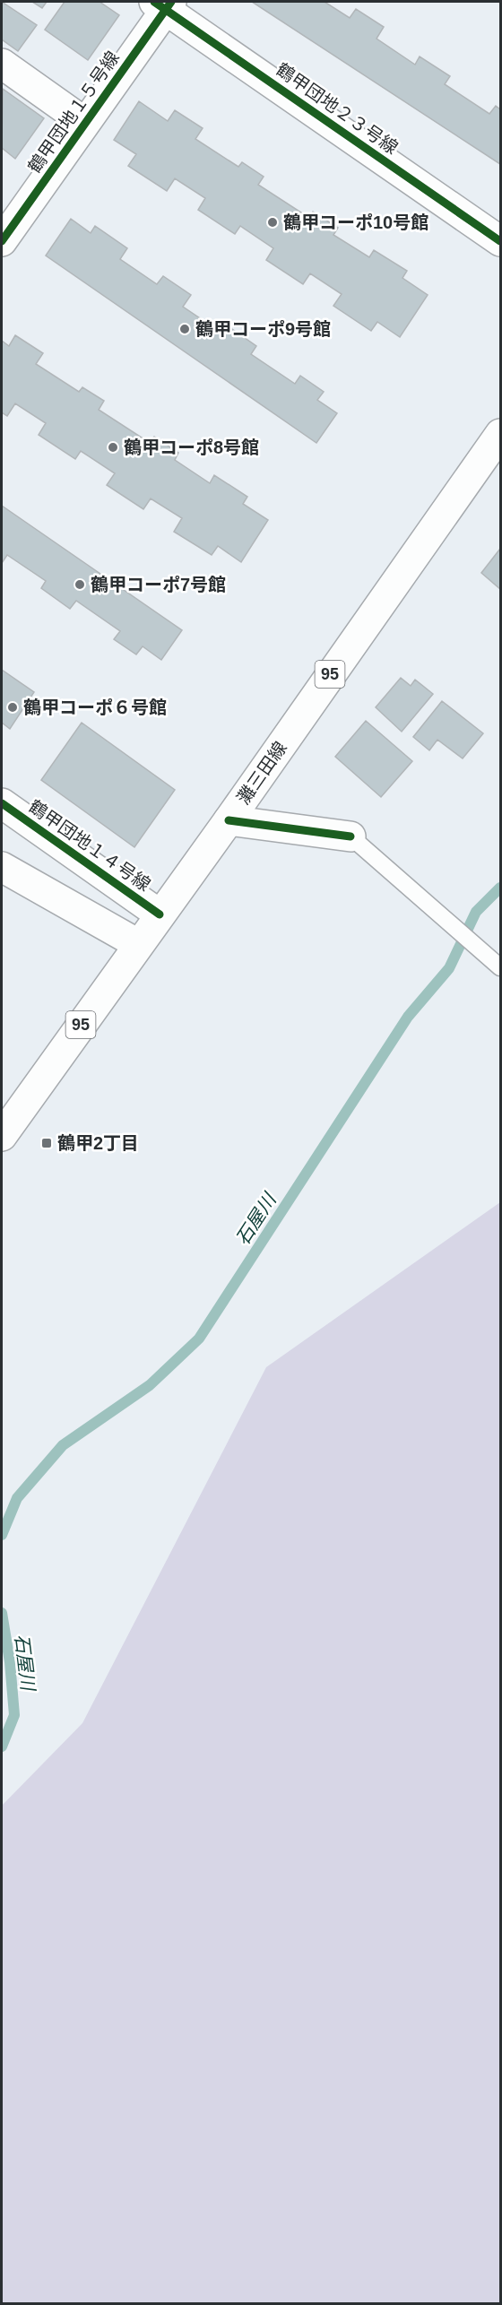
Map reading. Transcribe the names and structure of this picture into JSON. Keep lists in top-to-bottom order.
{
  "streets": {
    "street": [
      "鶴甲団地２３号線",
      "鶴甲団地１５号線",
      "95",
      "灘三田線",
      "鶴甲団地１４号線"
    ]
  },
  "crossings": [
    ["鶴甲団地２３号線", "鶴甲団地１５号線"],
    ["灘三田線", "鶴甲団地１４号線"]
  ],
  "water": ["石屋川"],
  "places": {
    "other": [
      "鶴甲コーポ10号館",
      "鶴甲コーポ9号館",
      "鶴甲コーポ8号館",
      "鶴甲コーポ7号館",
      "鶴甲コーポ６号館"
    ],
    "transit": ["鶴甲2丁目"]
  }
}
